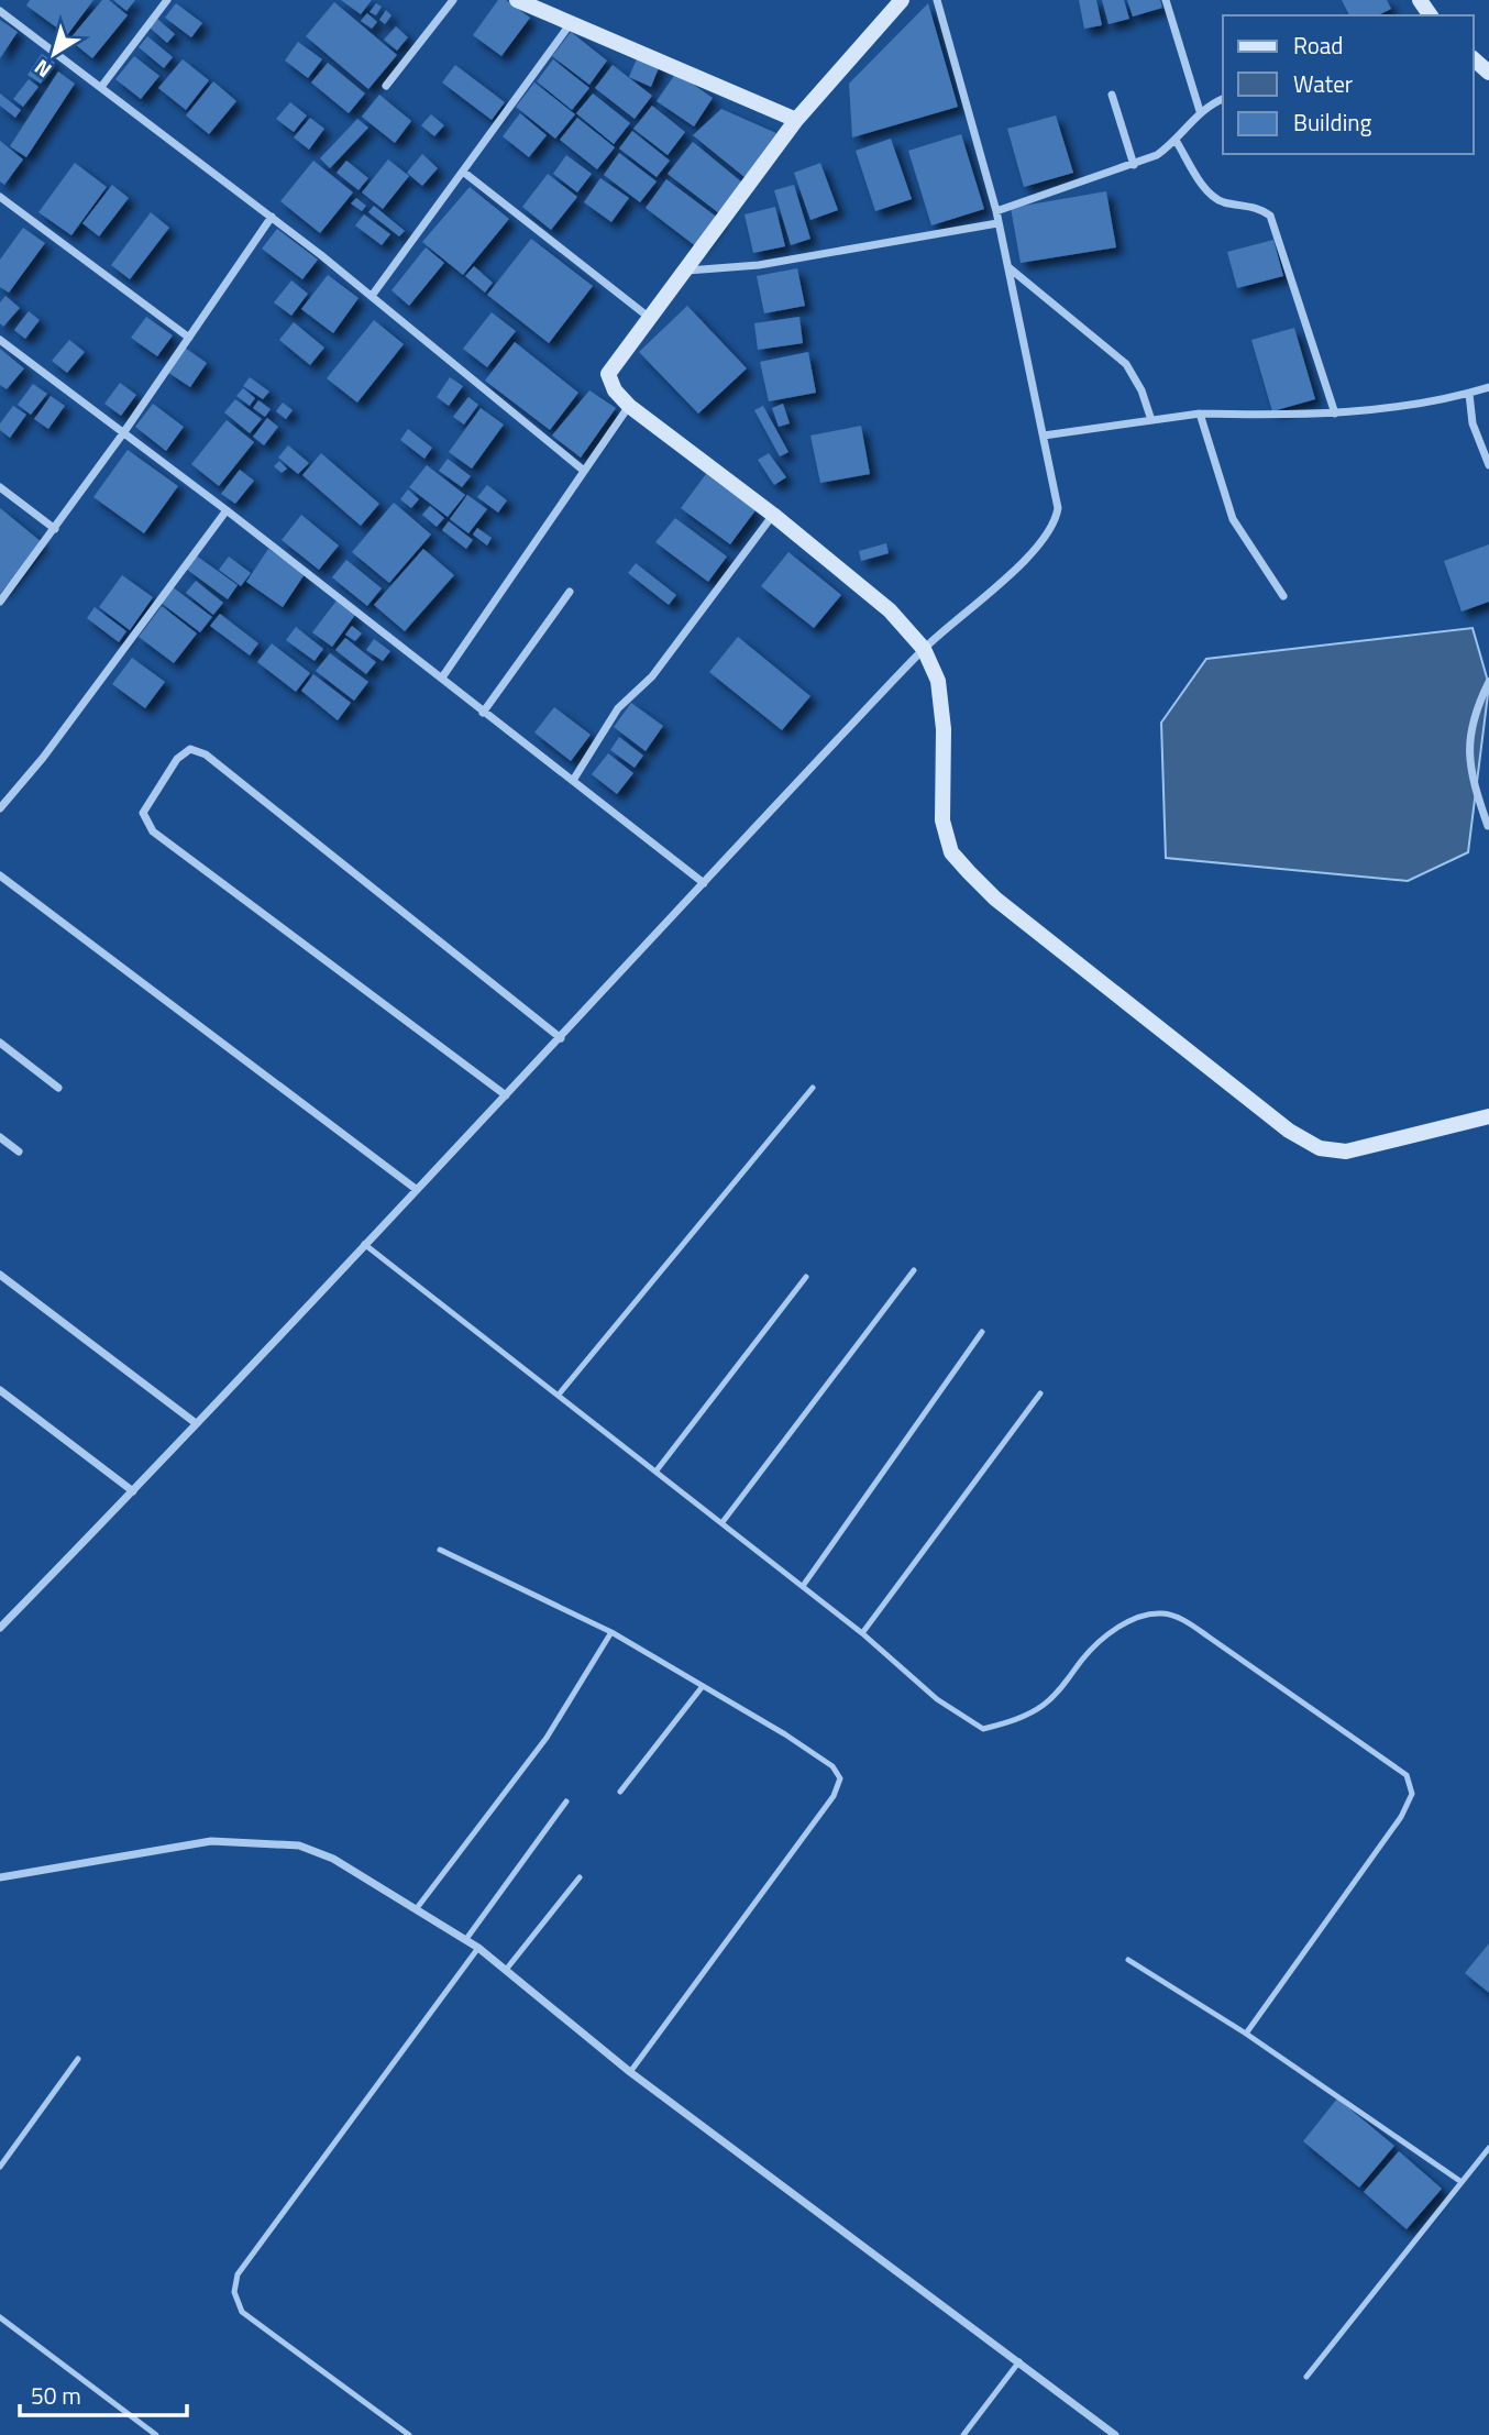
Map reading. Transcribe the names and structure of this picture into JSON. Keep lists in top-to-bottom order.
{
  "legend": ["Road", "Water", "Building"],
  "scale_bar": "50 m",
  "north": "bottom left"
}
